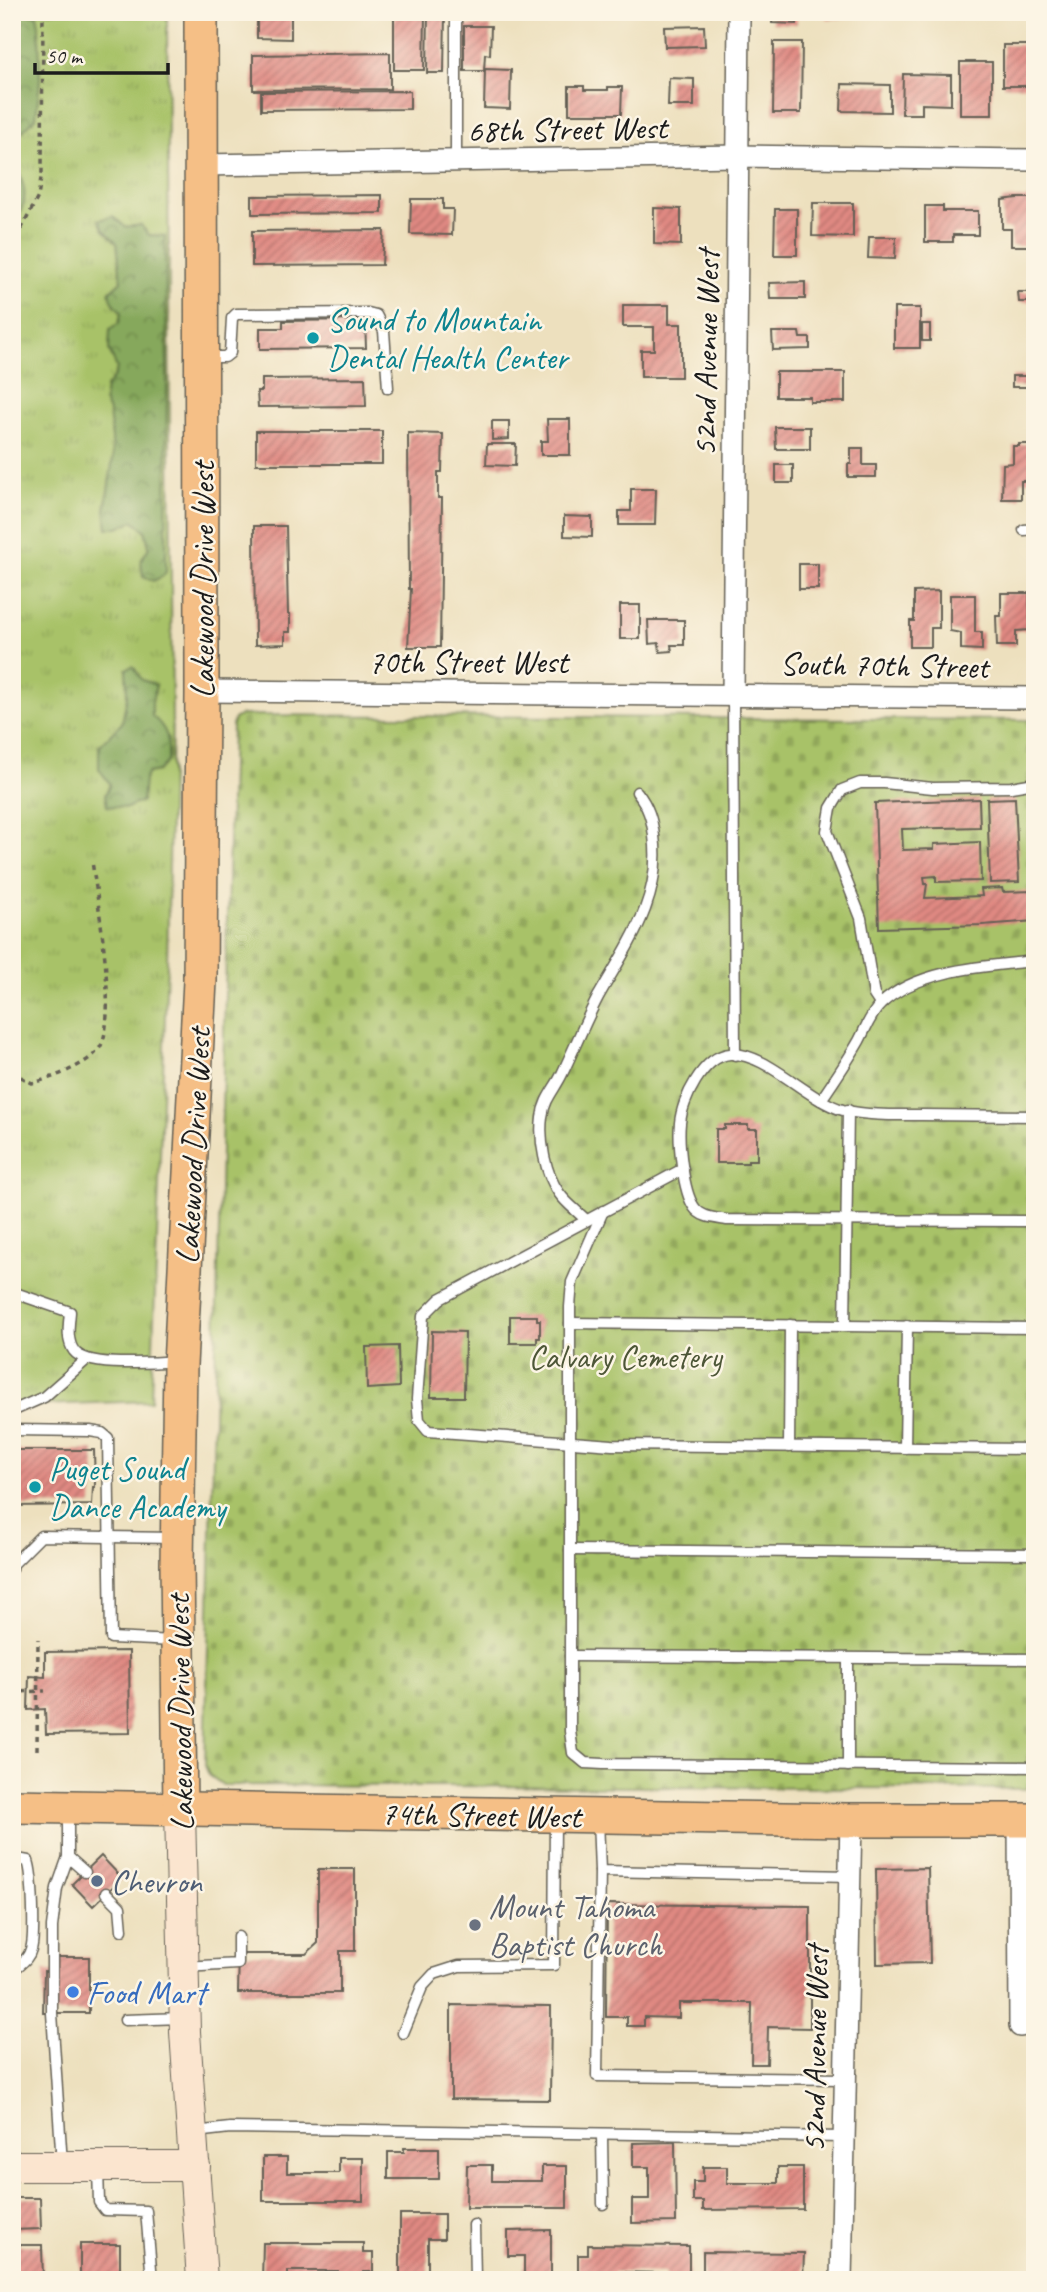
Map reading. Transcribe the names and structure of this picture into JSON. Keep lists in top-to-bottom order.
{
  "streets": {
    "main road": ["Lakewood Drive West", "74th Street West"],
    "street": [
      "68th Street West",
      "52nd Avenue West",
      "70th Street West",
      "South 70th Street"
    ]
  },
  "crossings": [
    ["68th Street West", "52nd Avenue West"],
    ["68th Street West", "Lakewood Drive West"],
    ["52nd Avenue West", "70th Street West"],
    ["52nd Avenue West", "South 70th Street"],
    ["52nd Avenue West", "74th Street West"],
    ["Lakewood Drive West", "70th Street West"],
    ["Lakewood Drive West", "74th Street West"],
    ["70th Street West", "South 70th Street"]
  ],
  "parks": ["Calvary Cemetery"],
  "places": [
    "Sound to Mountain Dental Health Center",
    "Puget Sound Dance Academy",
    "Chevron",
    "Mount Tahoma Baptist Church",
    "Food Mart"
  ],
  "scale_bar": "50 m"
}
